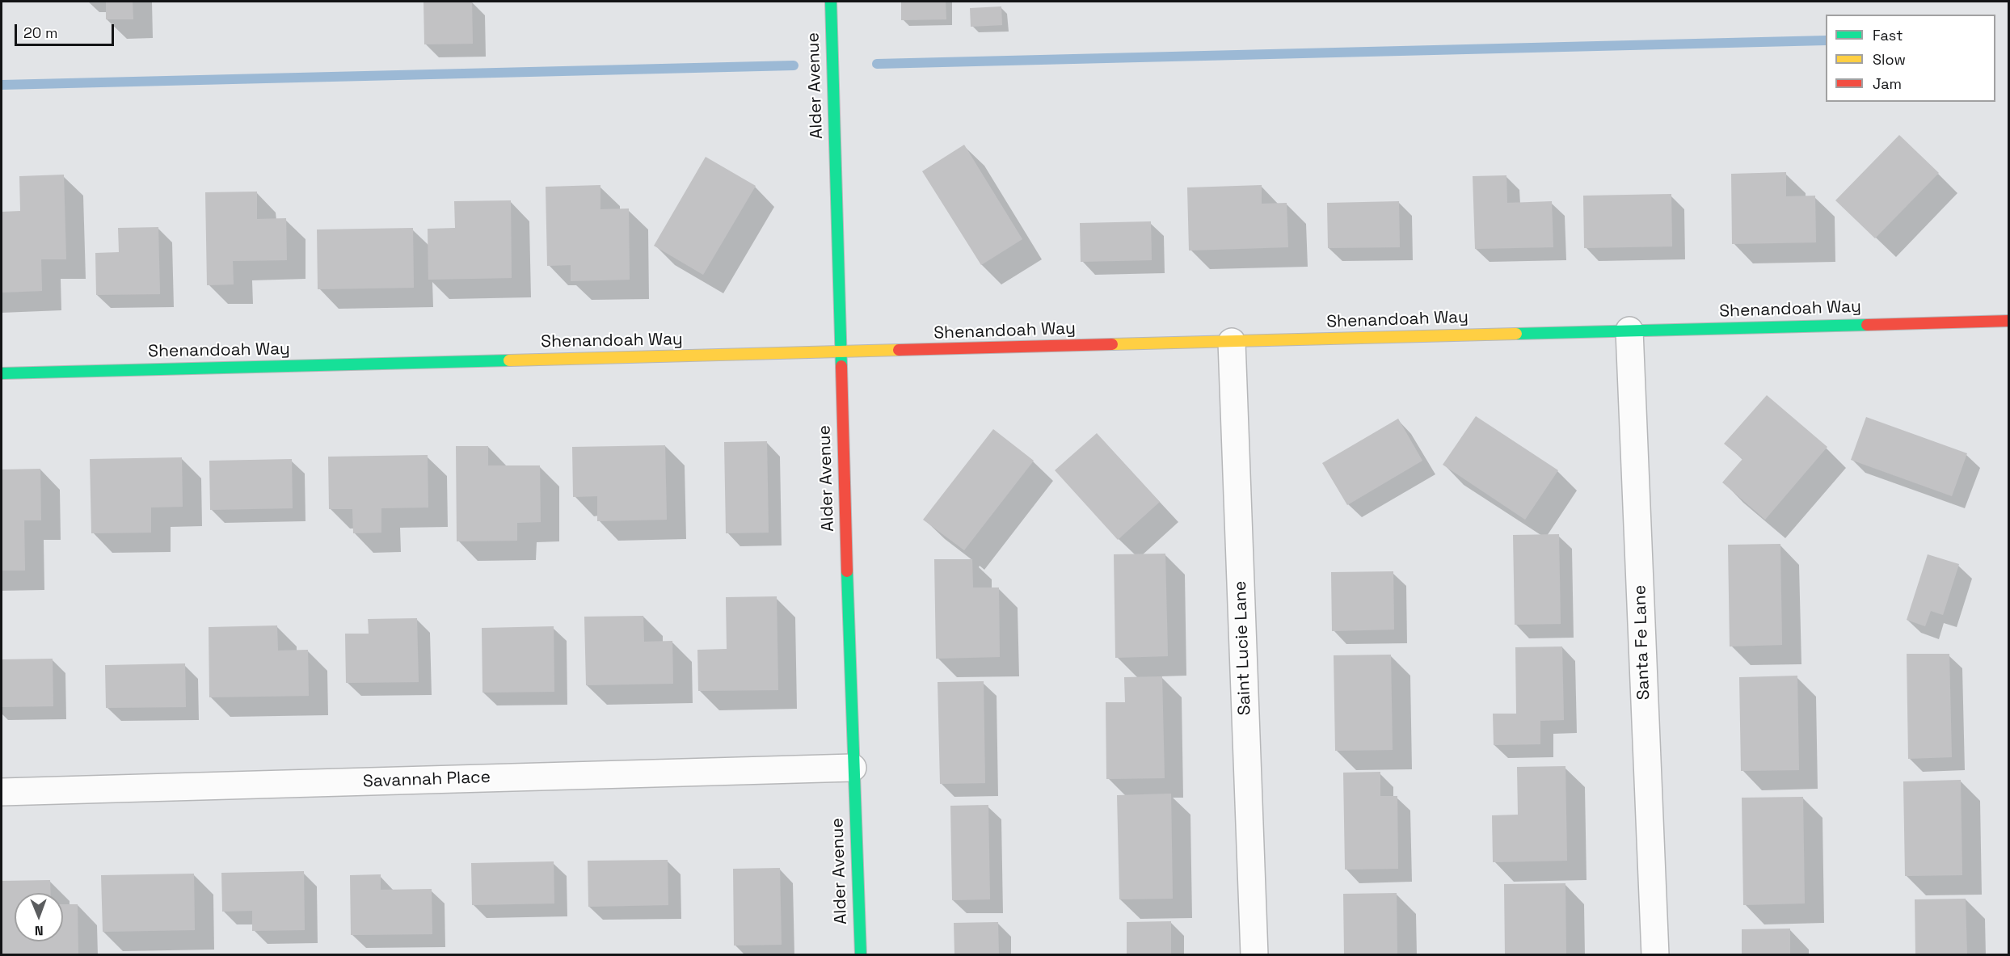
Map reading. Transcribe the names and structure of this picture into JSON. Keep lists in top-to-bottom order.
{
  "streets": {
    "street": [
      "Alder Avenue",
      "Shenandoah Way",
      "Santa Fe Lane",
      "Saint Lucie Lane",
      "Savannah Place"
    ]
  },
  "crossings": [
    ["Alder Avenue", "Shenandoah Way"],
    ["Alder Avenue", "Savannah Place"],
    ["Shenandoah Way", "Santa Fe Lane"],
    ["Shenandoah Way", "Saint Lucie Lane"]
  ],
  "legend": ["Fast", "Slow", "Jam"],
  "scale_bar": "20 m",
  "north": "bottom"
}
